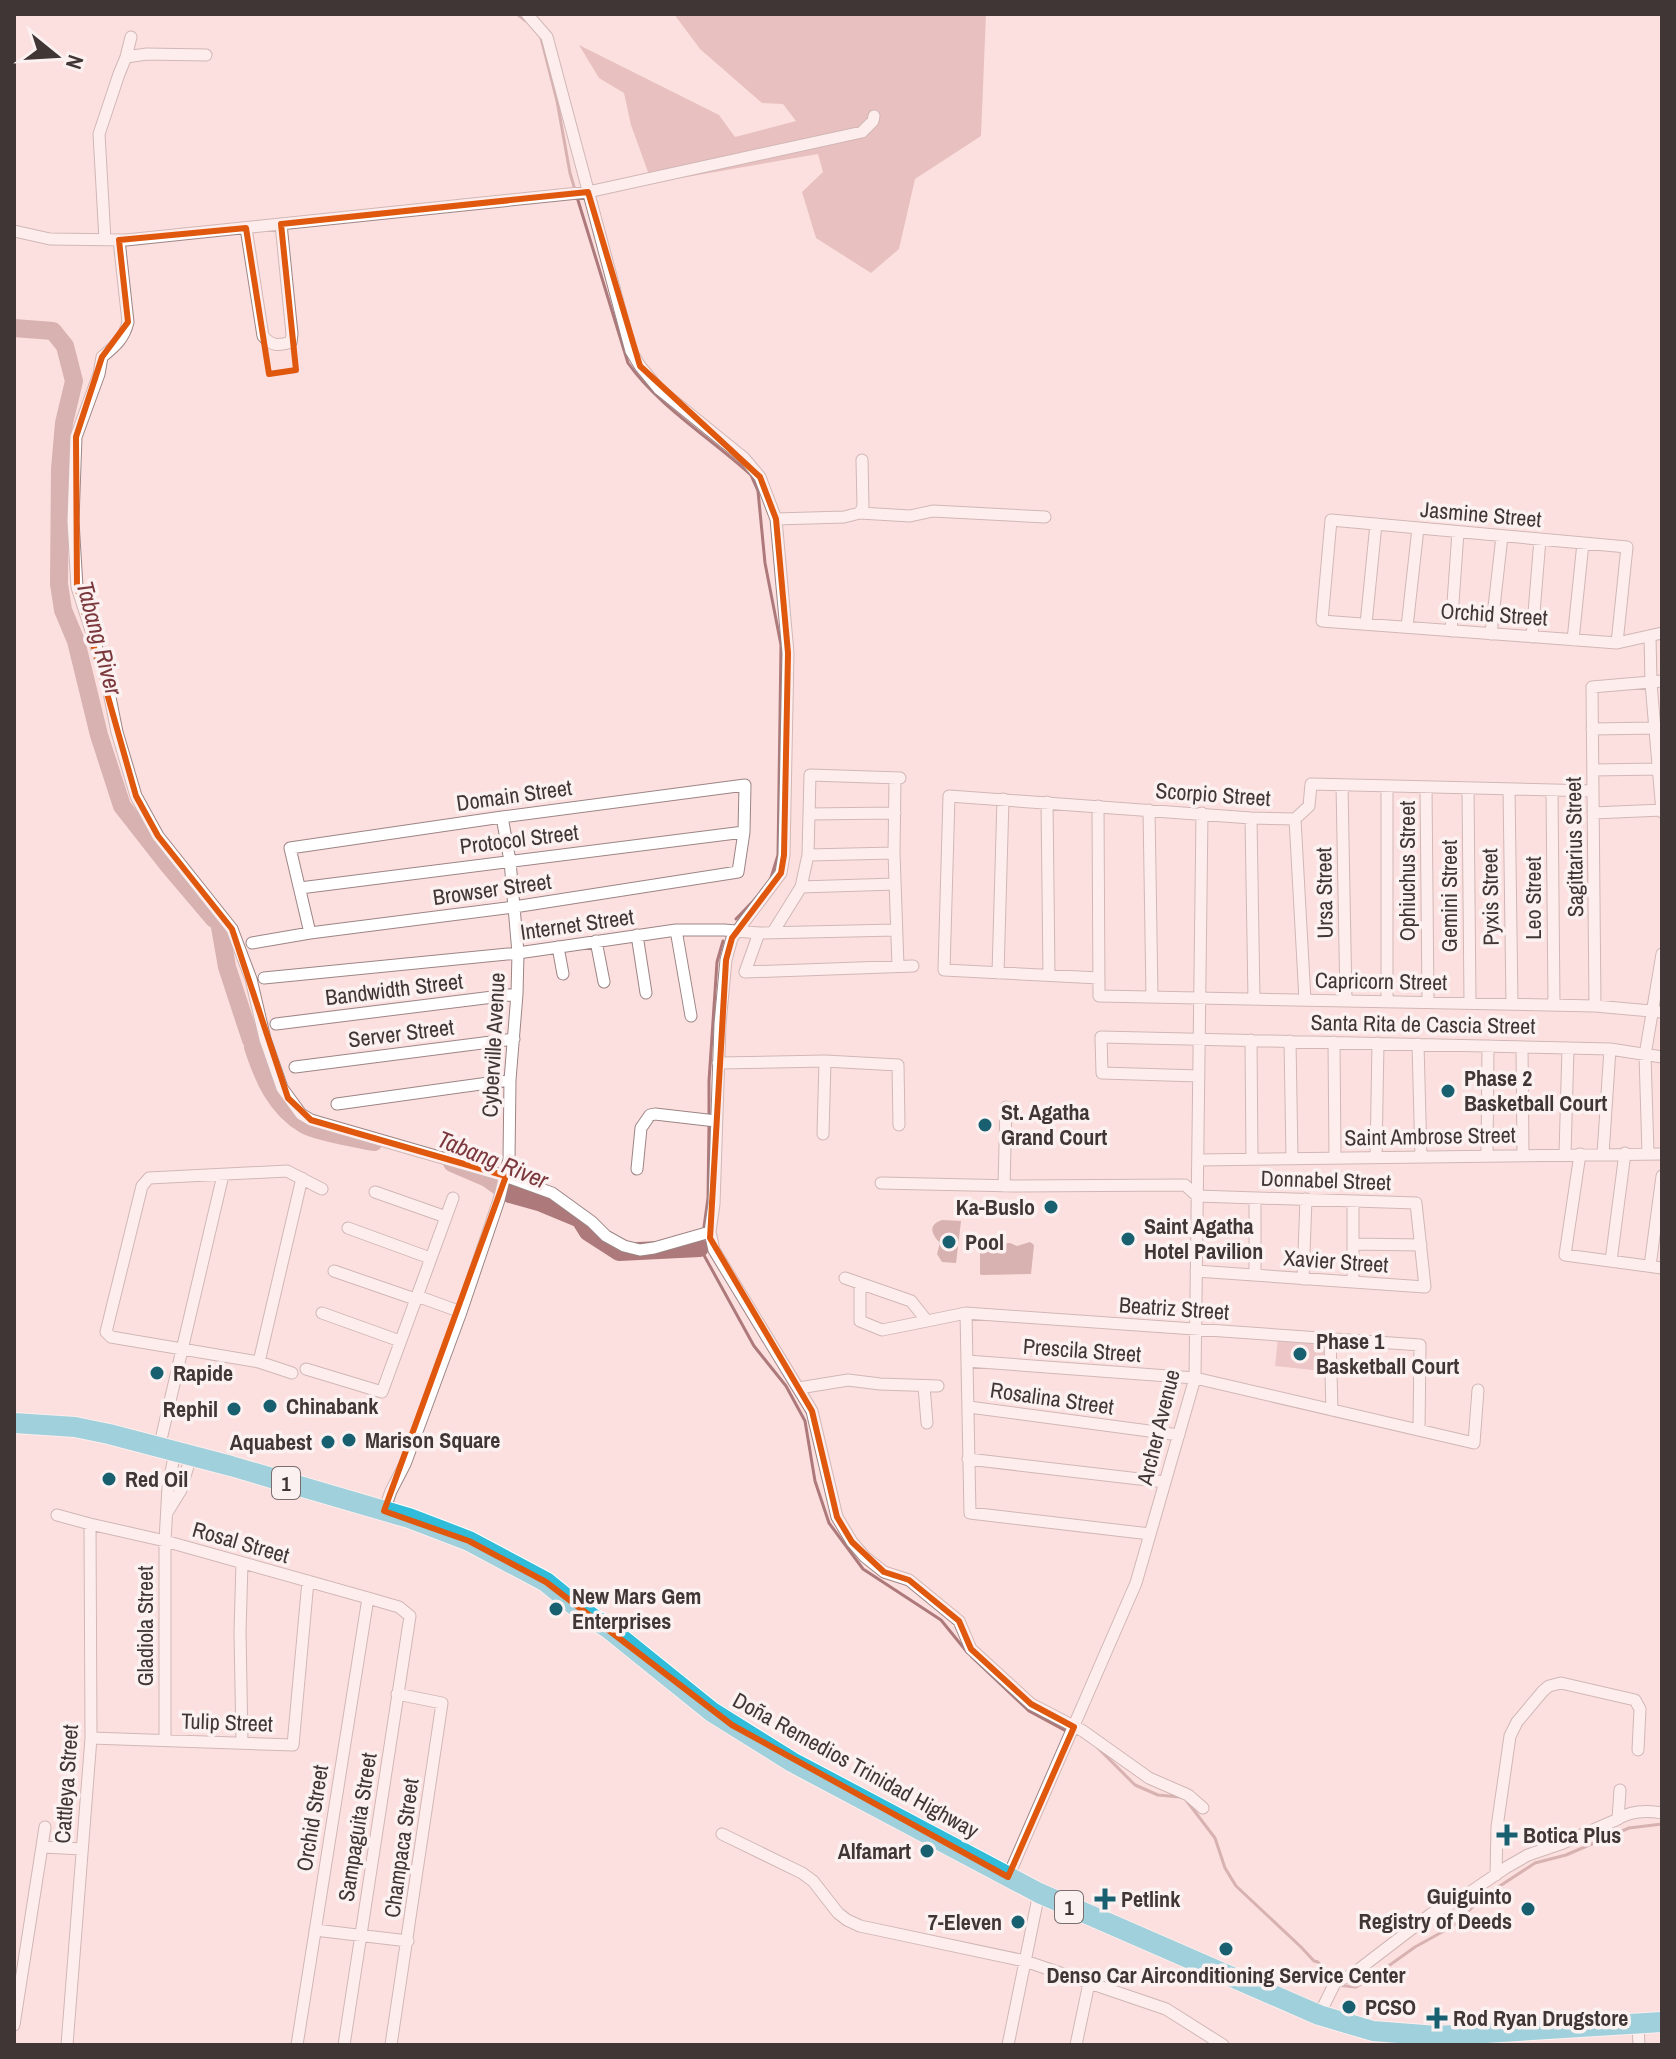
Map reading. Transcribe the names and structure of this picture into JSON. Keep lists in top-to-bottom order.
{
  "streets": {
    "highway": ["1", "Doña Remedios Trinidad Highway"],
    "street": [
      "Jasmine Street",
      "Orchid Street",
      "Scorpio Street",
      "Domain Street",
      "Protocol Street",
      "Sagittarius Street",
      "Ophiuchus Street",
      "Browser Street",
      "Ursa Street",
      "Gemini Street",
      "Pyxis Street",
      "Leo Street",
      "Internet Street",
      "Capricorn Street",
      "Bandwidth Street",
      "Santa Rita de Cascia Street",
      "Server Street",
      "Cyberville Avenue",
      "Saint Ambrose Street",
      "Donnabel Street",
      "Xavier Street",
      "Beatriz Street",
      "Prescila Street",
      "Rosalina Street",
      "Archer Avenue",
      "Rosal Street",
      "Gladiola Street",
      "Tulip Street",
      "Cattleya Street",
      "Sampaguita Street",
      "Champaca Street"
    ]
  },
  "crossings": [
    ["Jasmine Street", "Orchid Street"],
    ["Orchid Street", "Rosal Street"],
    ["Scorpio Street", "Sagittarius Street"],
    ["Scorpio Street", "Ophiuchus Street"],
    ["Scorpio Street", "Ursa Street"],
    ["Scorpio Street", "Gemini Street"],
    ["Scorpio Street", "Pyxis Street"],
    ["Scorpio Street", "Leo Street"],
    ["Scorpio Street", "Archer Avenue"],
    ["Domain Street", "Protocol Street"],
    ["Domain Street", "Browser Street"],
    ["Domain Street", "Cyberville Avenue"],
    ["Protocol Street", "Browser Street"],
    ["Protocol Street", "Cyberville Avenue"],
    ["Sagittarius Street", "Capricorn Street"],
    ["Ophiuchus Street", "Capricorn Street"],
    ["Browser Street", "Cyberville Avenue"],
    ["Ursa Street", "Capricorn Street"],
    ["Gemini Street", "Capricorn Street"],
    ["Pyxis Street", "Capricorn Street"],
    ["Leo Street", "Capricorn Street"],
    ["Internet Street", "Cyberville Avenue"],
    ["Capricorn Street", "Archer Avenue"],
    ["Bandwidth Street", "Cyberville Avenue"],
    ["Santa Rita de Cascia Street", "Archer Avenue"],
    ["Server Street", "Cyberville Avenue"],
    ["Cyberville Avenue", "Doña Remedios Trinidad Highway"],
    ["Saint Ambrose Street", "Archer Avenue"],
    ["Donnabel Street", "Xavier Street"],
    ["Donnabel Street", "Archer Avenue"],
    ["Xavier Street", "Archer Avenue"],
    ["Beatriz Street", "Prescila Street"],
    ["Beatriz Street", "Archer Avenue"],
    ["Prescila Street", "Archer Avenue"],
    ["Rosalina Street", "Archer Avenue"],
    ["Archer Avenue", "Doña Remedios Trinidad Highway"],
    ["Rosal Street", "Gladiola Street"],
    ["Rosal Street", "Tulip Street"],
    ["Rosal Street", "Cattleya Street"],
    ["Rosal Street", "Sampaguita Street"],
    ["Gladiola Street", "Tulip Street"],
    ["Gladiola Street", "Doña Remedios Trinidad Highway"],
    ["Tulip Street", "Cattleya Street"],
    ["Sampaguita Street", "Champaca Street"]
  ],
  "water": ["Tabang River"],
  "places": {
    "other": [
      "Phase 2 Basketball Court",
      "St. Agatha Grand Court",
      "Ka-Buslo",
      "Saint Agatha Hotel Pavilion",
      "Pool",
      "Phase 1 Basketball Court",
      "Rapide",
      "Chinabank",
      "Rephil",
      "Marison Square",
      "Aquabest",
      "Red Oil",
      "New Mars Gem Enterprises",
      "Alfamart",
      "Guiguinto Registry of Deeds",
      "7-Eleven",
      "Denso Car Airconditioning Service Center",
      "PCSO"
    ],
    "health": ["Botica Plus", "Petlink", "Rod Ryan Drugstore"]
  },
  "north": "right"
}
